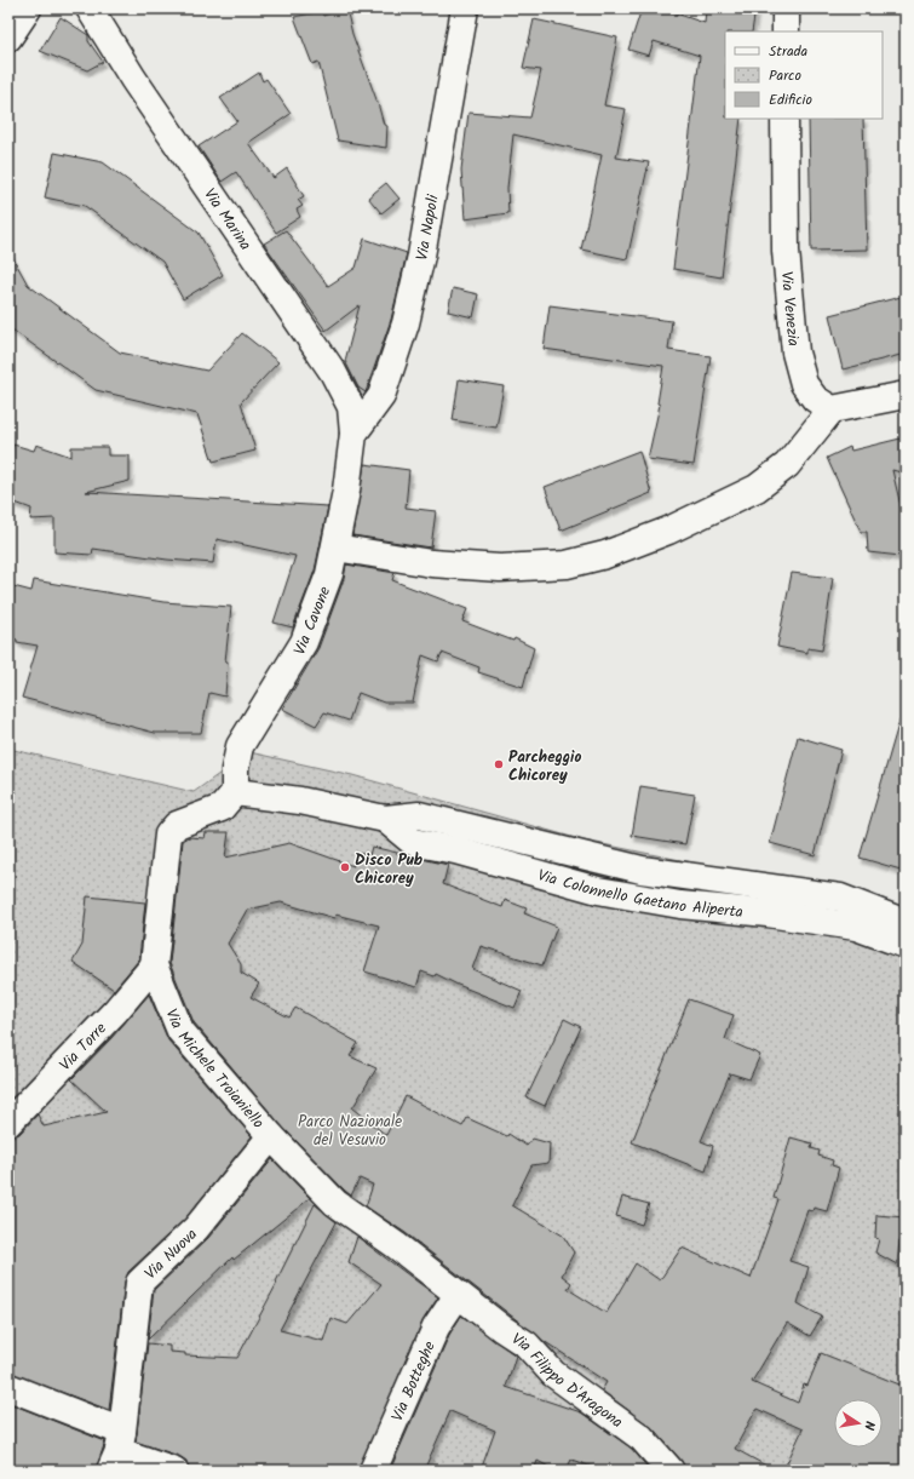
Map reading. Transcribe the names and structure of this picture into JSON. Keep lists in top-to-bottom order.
{
  "streets": {
    "street": [
      "Via Marina",
      "Via Napoli",
      "Via Venezia",
      "Via Cavone",
      "Via Colonnello Gaetano Aliperta",
      "Via Torre",
      "Via Michele Troianiello",
      "Via Nuova",
      "Via Filippo D'Aragona",
      "Via Botteghe"
    ]
  },
  "crossings": [
    ["Via Marina", "Via Napoli"],
    ["Via Marina", "Via Cavone"],
    ["Via Napoli", "Via Cavone"],
    ["Via Cavone", "Via Colonnello Gaetano Aliperta"],
    ["Via Cavone", "Via Michele Troianiello"],
    ["Via Colonnello Gaetano Aliperta", "Via Michele Troianiello"],
    ["Via Torre", "Via Michele Troianiello"],
    ["Via Michele Troianiello", "Via Nuova"],
    ["Via Michele Troianiello", "Via Filippo D'Aragona"],
    ["Via Michele Troianiello", "Via Botteghe"],
    ["Via Filippo D'Aragona", "Via Botteghe"]
  ],
  "parks": ["Parco Nazionale del Vesuvio"],
  "places": ["Parcheggio Chicorey", "Disco Pub Chicorey"],
  "legend": ["Strada", "Parco", "Edificio"],
  "north": "right"
}
